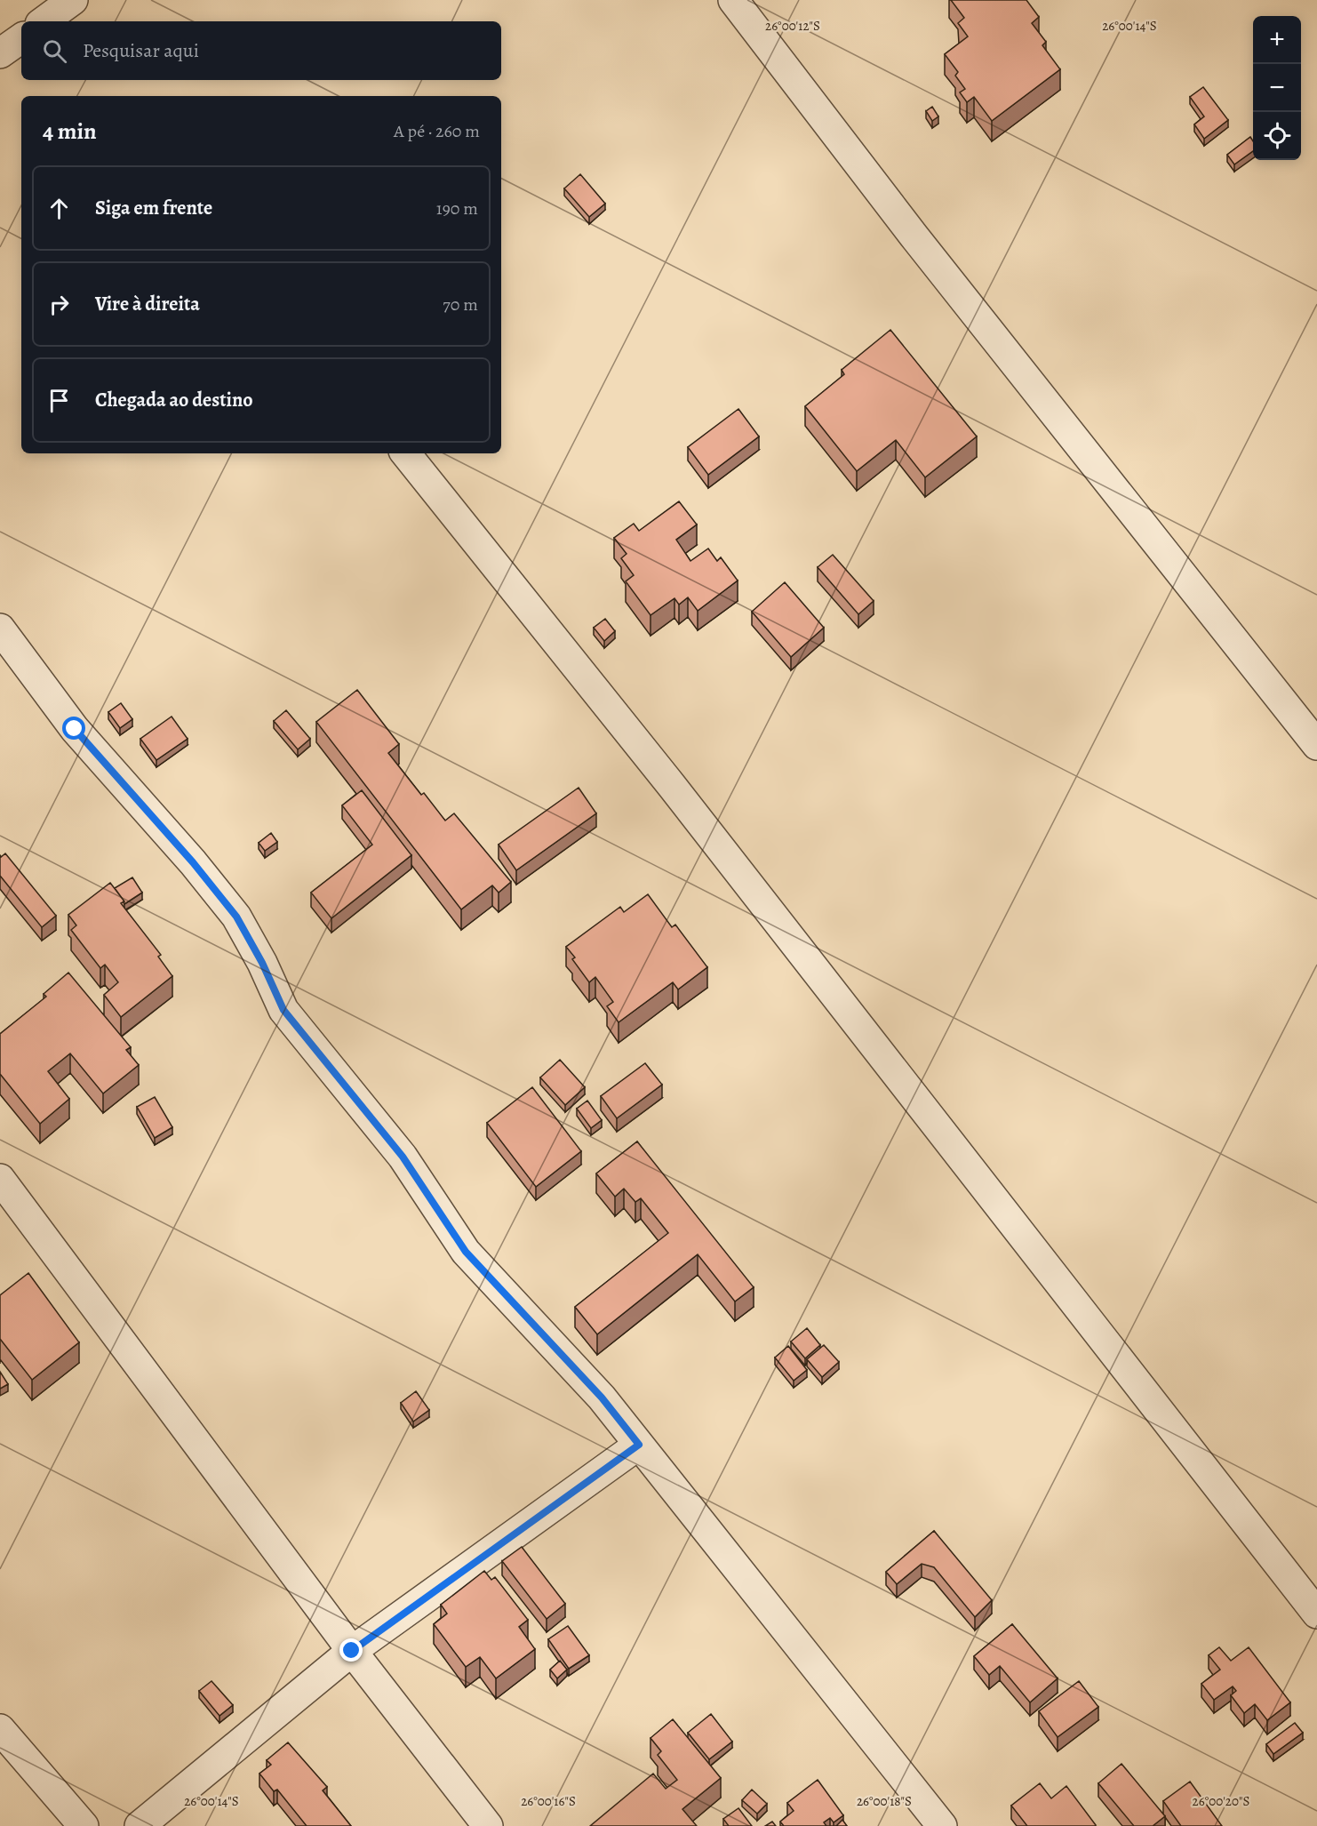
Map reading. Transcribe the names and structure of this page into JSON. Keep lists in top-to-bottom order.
{
  "page": {
    "map_buttons": ["+", "−"],
    "search": "Pesquisar aqui",
    "heading": ["4 min", "A pé · 260 m"],
    "list": [
      ["Siga em frente", "190 m"],
      ["Vire à direita", "70 m"],
      "Chegada ao destino"
    ]
  },
  "coordinates": [
    "26°00'12\"S",
    "26°00'14\"S",
    "26°00'16\"S",
    "26°00'18\"S",
    "26°00'20\"S"
  ]
}
